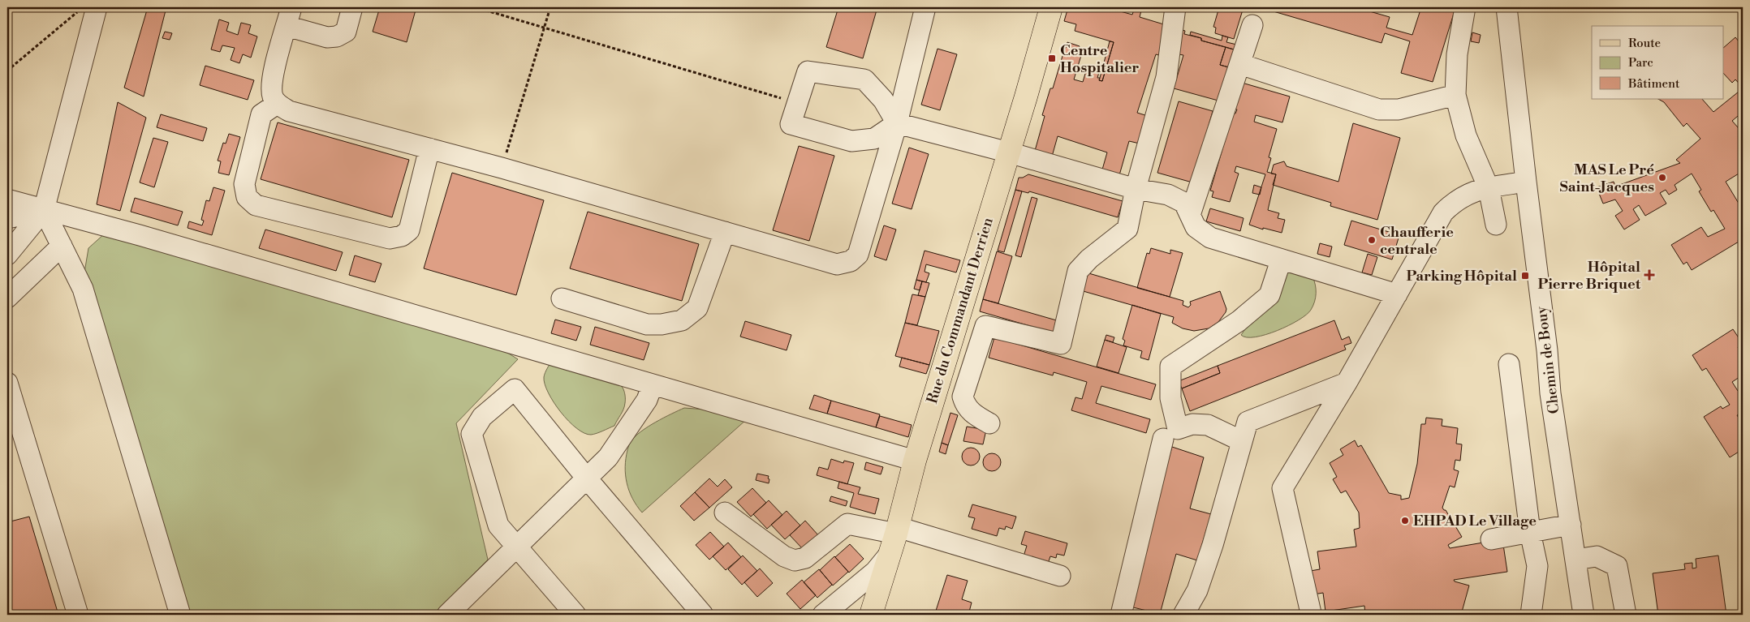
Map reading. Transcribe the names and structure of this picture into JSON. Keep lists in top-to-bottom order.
{
  "streets": {
    "main road": ["Rue du Commandant Derrien"],
    "street": ["Chemin de Bouy"]
  },
  "places": {
    "transit": ["Centre Hospitalier", "Parking Hôpital"],
    "other": ["MAS Le Pré Saint-Jacques", "Chaufferie centrale", "EHPAD Le Village"],
    "health": ["Hôpital Pierre Briquet"]
  },
  "legend": ["Route", "Parc", "Bâtiment"]
}
